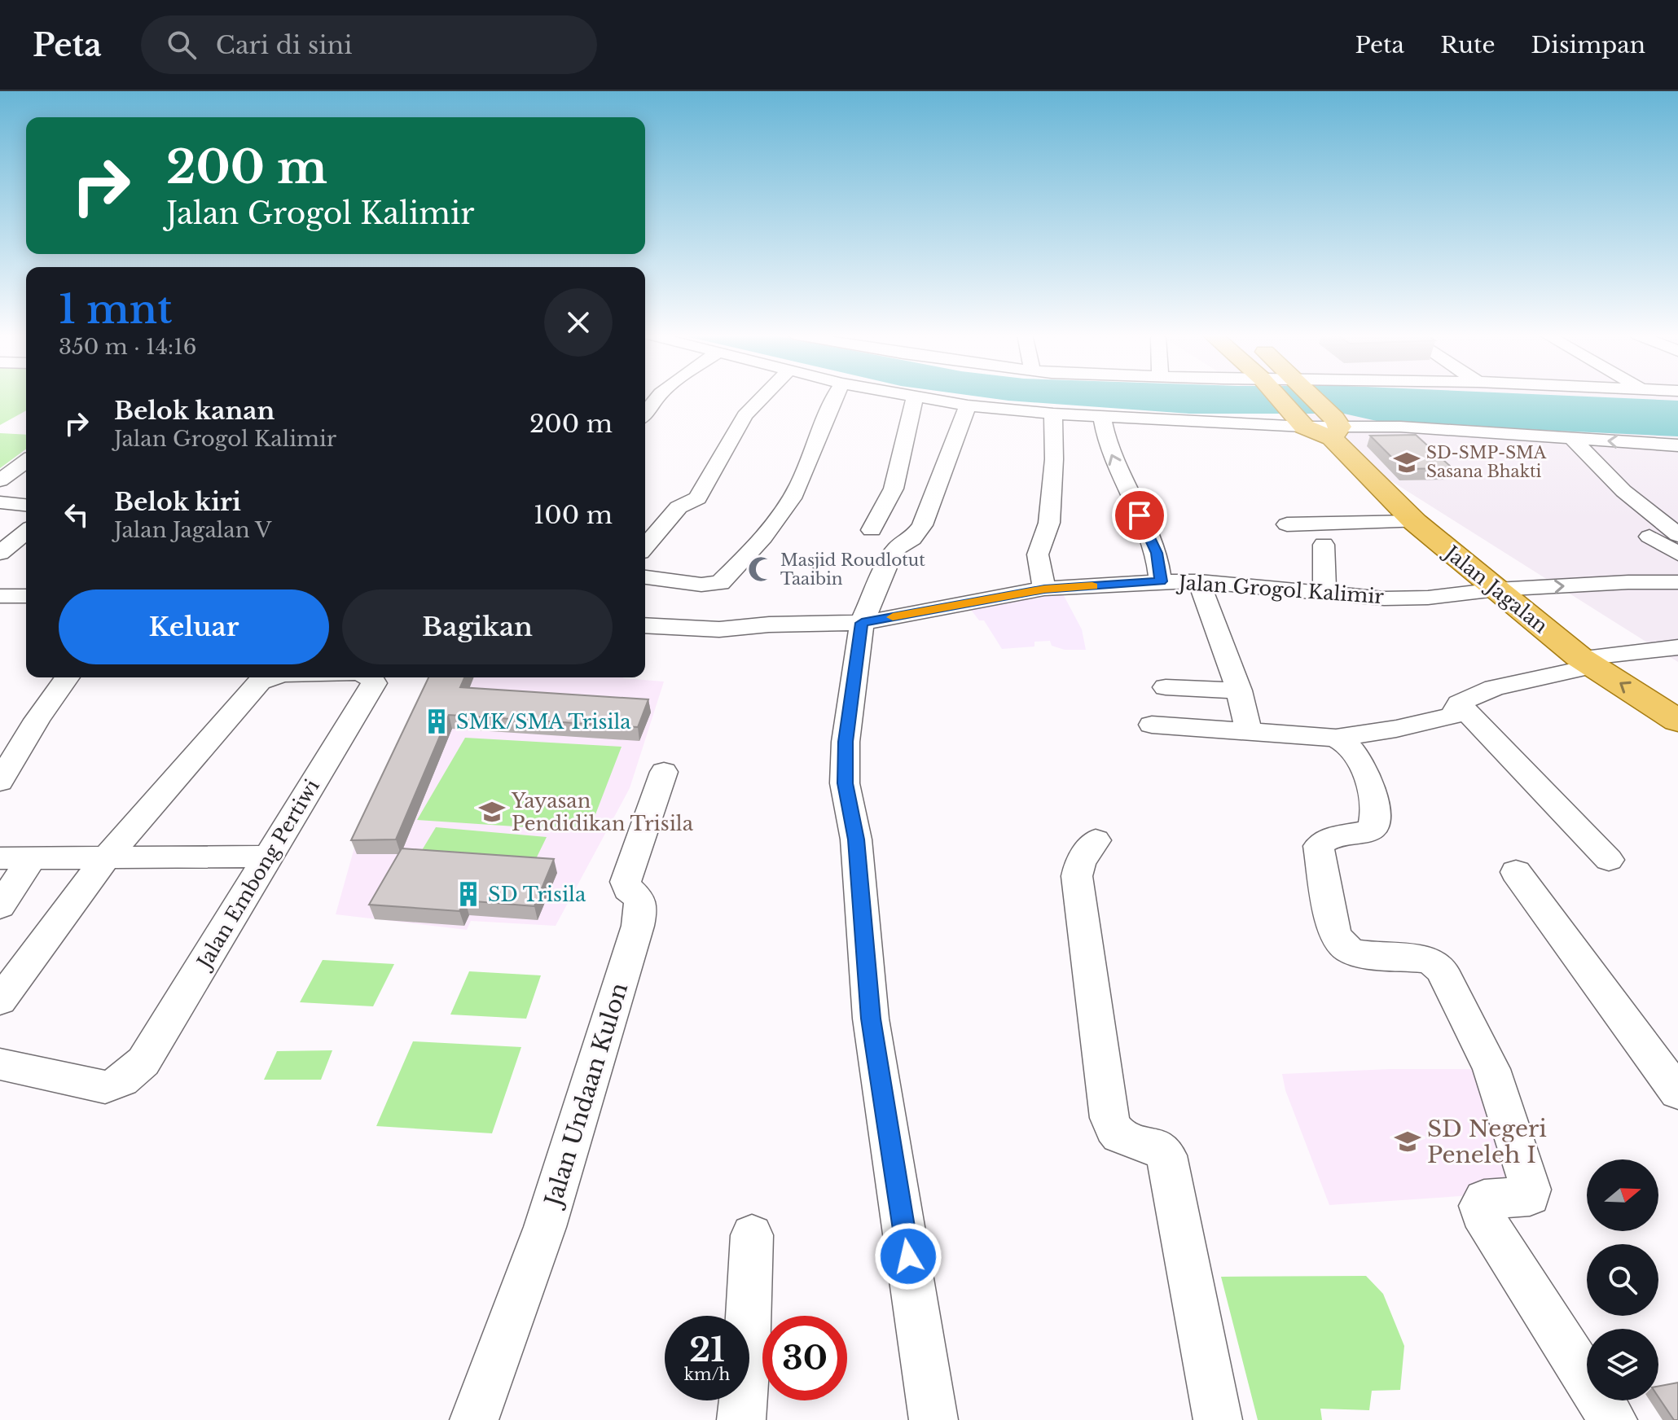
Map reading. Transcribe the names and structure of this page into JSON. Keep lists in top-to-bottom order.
{
  "streets": {
    "main road": ["Jalan Jagalan"],
    "street": ["Jalan Grogol Kalimir", "Jalan Embong Pertiwi", "Jalan Undaan Kulon"]
  },
  "crossings": [
    ["Jalan Grogol Kalimir", "Jalan Jagalan"]
  ],
  "places": {
    "school or university": ["SD-SMP-SMA Sasana Bhakti", "Yayasan Pendidikan Trisila", "SD Negeri Peneleh I"],
    "mosque": ["Masjid Roudlotut Taaibin"],
    "building": ["SMK/SMA Trisila", "SD Trisila"]
  },
  "north": "right",
  "page": {
    "header": "Peta",
    "search": "Cari di sini",
    "nav": ["Peta", "Rute", "Disimpan"],
    "turn": ["200 m", "Jalan Grogol Kalimir"],
    "heading": ["1 mnt", "350 m · 14:16"],
    "list": [
      {
        "name": "Belok kanan",
        "note": "Jalan Grogol Kalimir",
        "value": "200 m"
      },
      {
        "name": "Belok kiri",
        "note": "Jalan Jagalan V",
        "value": "100 m"
      }
    ],
    "buttons": ["Keluar", "Bagikan"],
    "speed": "21 km/h",
    "limit": "30"
  }
}
